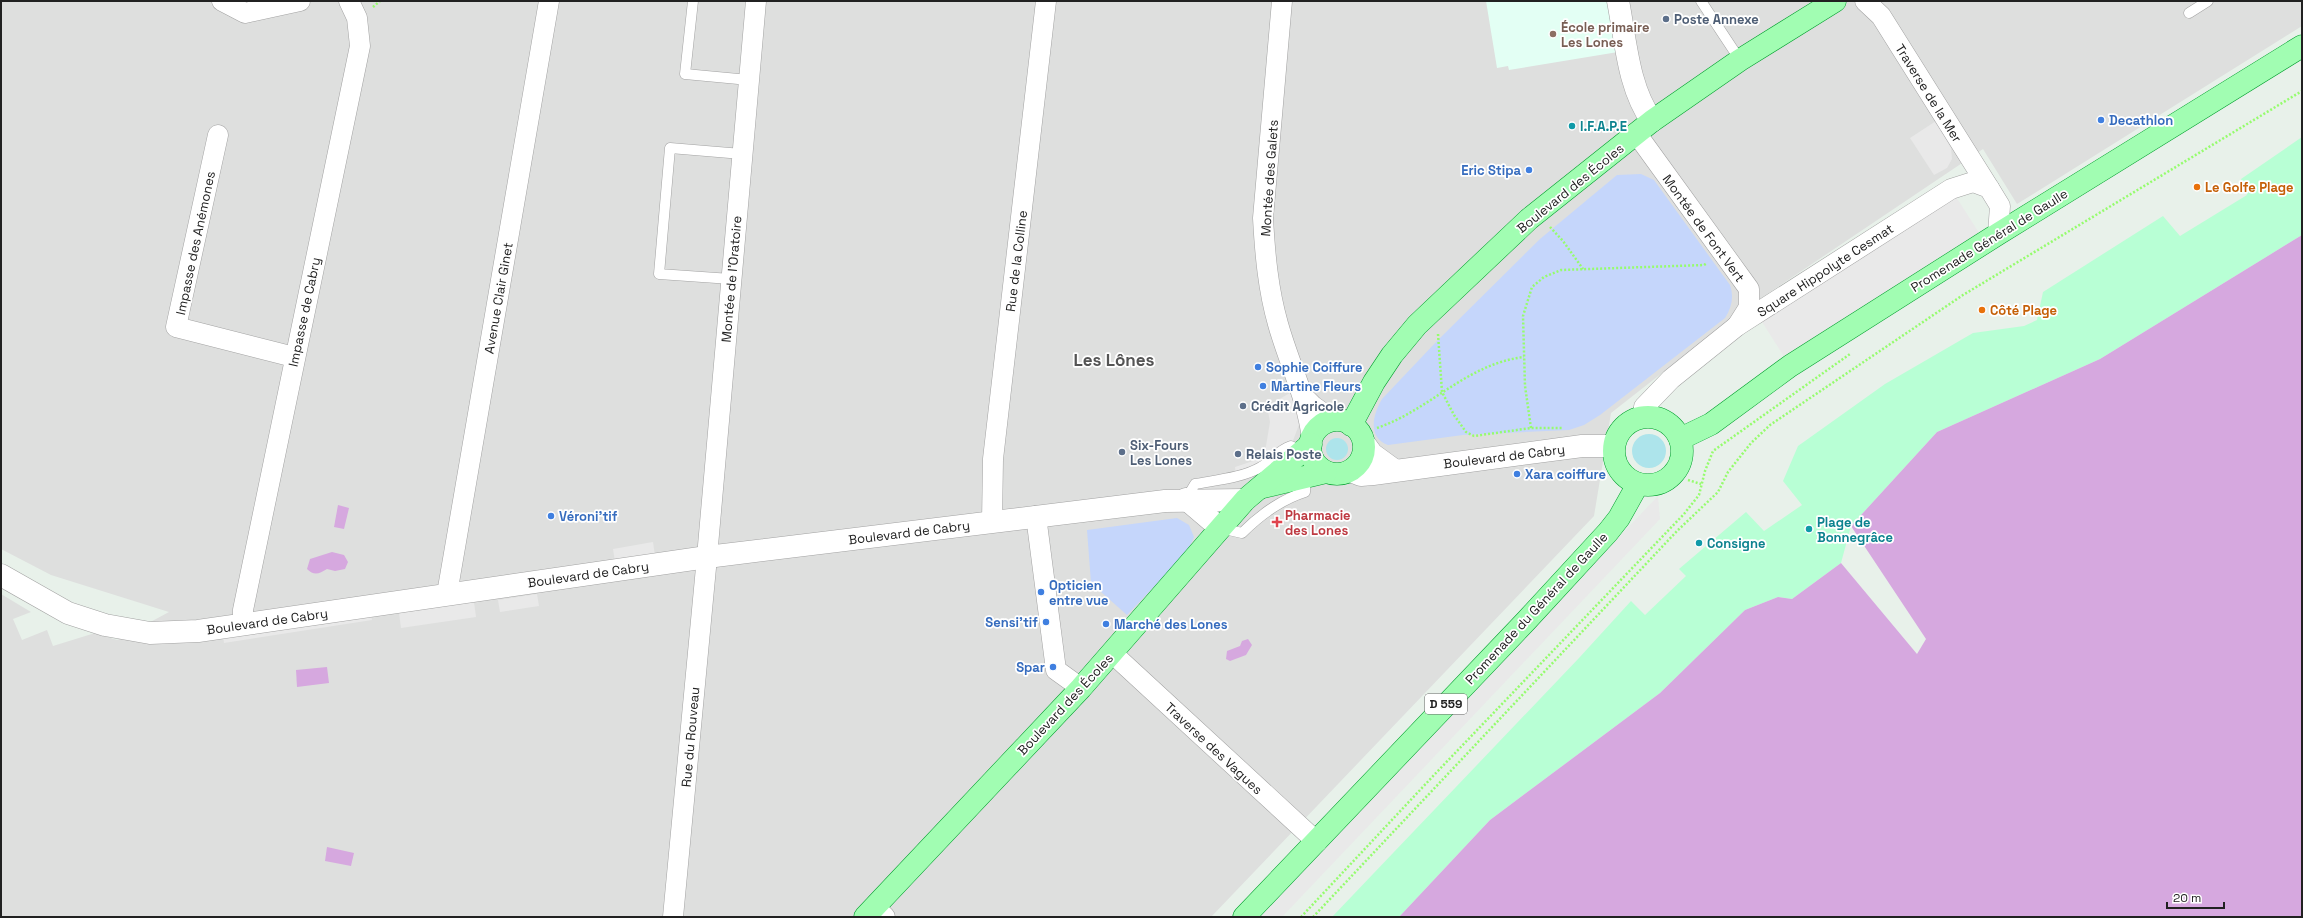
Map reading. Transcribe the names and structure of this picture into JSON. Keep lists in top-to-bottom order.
{
  "streets": {
    "main road": [
      "Boulevard des Écoles",
      "Promenade Général de Gaulle",
      "Promenade du Général de Gaulle",
      "D 559"
    ],
    "street": [
      "Traverse de la Mer",
      "Montée des Galets",
      "Montée de Font Vert",
      "Impasse des Anémones",
      "Rue de la Colline",
      "Square Hippolyte Cesmat",
      "Montée de l'Oratoire",
      "Avenue Clair Ginet",
      "Impasse de Cabry",
      "Boulevard de Cabry",
      "Rue du Rouveau",
      "Traverse des Vagues"
    ]
  },
  "crossings": [
    ["Traverse de la Mer", "Square Hippolyte Cesmat"],
    ["Montée des Galets", "Boulevard des Écoles"],
    ["Montée des Galets", "Boulevard de Cabry"],
    ["Boulevard des Écoles", "Montée de Font Vert"],
    ["Boulevard des Écoles", "Boulevard de Cabry"],
    ["Boulevard des Écoles", "Traverse des Vagues"],
    ["Montée de Font Vert", "Square Hippolyte Cesmat"],
    ["Promenade Général de Gaulle", "Square Hippolyte Cesmat"],
    ["Promenade Général de Gaulle", "Boulevard de Cabry"],
    ["Promenade Général de Gaulle", "Promenade du Général de Gaulle"],
    ["Impasse des Anémones", "Impasse de Cabry"],
    ["Rue de la Colline", "Boulevard de Cabry"],
    ["Square Hippolyte Cesmat", "Boulevard de Cabry"],
    ["Square Hippolyte Cesmat", "Promenade du Général de Gaulle"],
    ["Montée de l'Oratoire", "Boulevard de Cabry"],
    ["Montée de l'Oratoire", "Rue du Rouveau"],
    ["Avenue Clair Ginet", "Boulevard de Cabry"],
    ["Impasse de Cabry", "Boulevard de Cabry"],
    ["Boulevard de Cabry", "Promenade du Général de Gaulle"],
    ["Boulevard de Cabry", "Rue du Rouveau"],
    ["Promenade du Général de Gaulle", "Traverse des Vagues"]
  ],
  "districts": ["Les Lônes"],
  "places": {
    "other": [
      "Poste Annexe",
      "École primaire Les Lones",
      "Decathlon",
      "I.F.A.P.E",
      "Eric Stipa",
      "Le Golfe Plage",
      "Côté Plage",
      "Sophie Coiffure",
      "Martine Fleurs",
      "Crédit Agricole",
      "Six-Fours Les Lones",
      "Relais Poste",
      "Xara coiffure",
      "Véroni'tif",
      "Plage de Bonnegrâce",
      "Consigne",
      "Opticien entre vue",
      "Sensi'tif",
      "Marché des Lones",
      "Spar"
    ],
    "health": ["Pharmacie des Lones"]
  },
  "scale_bar": "20 m"
}
